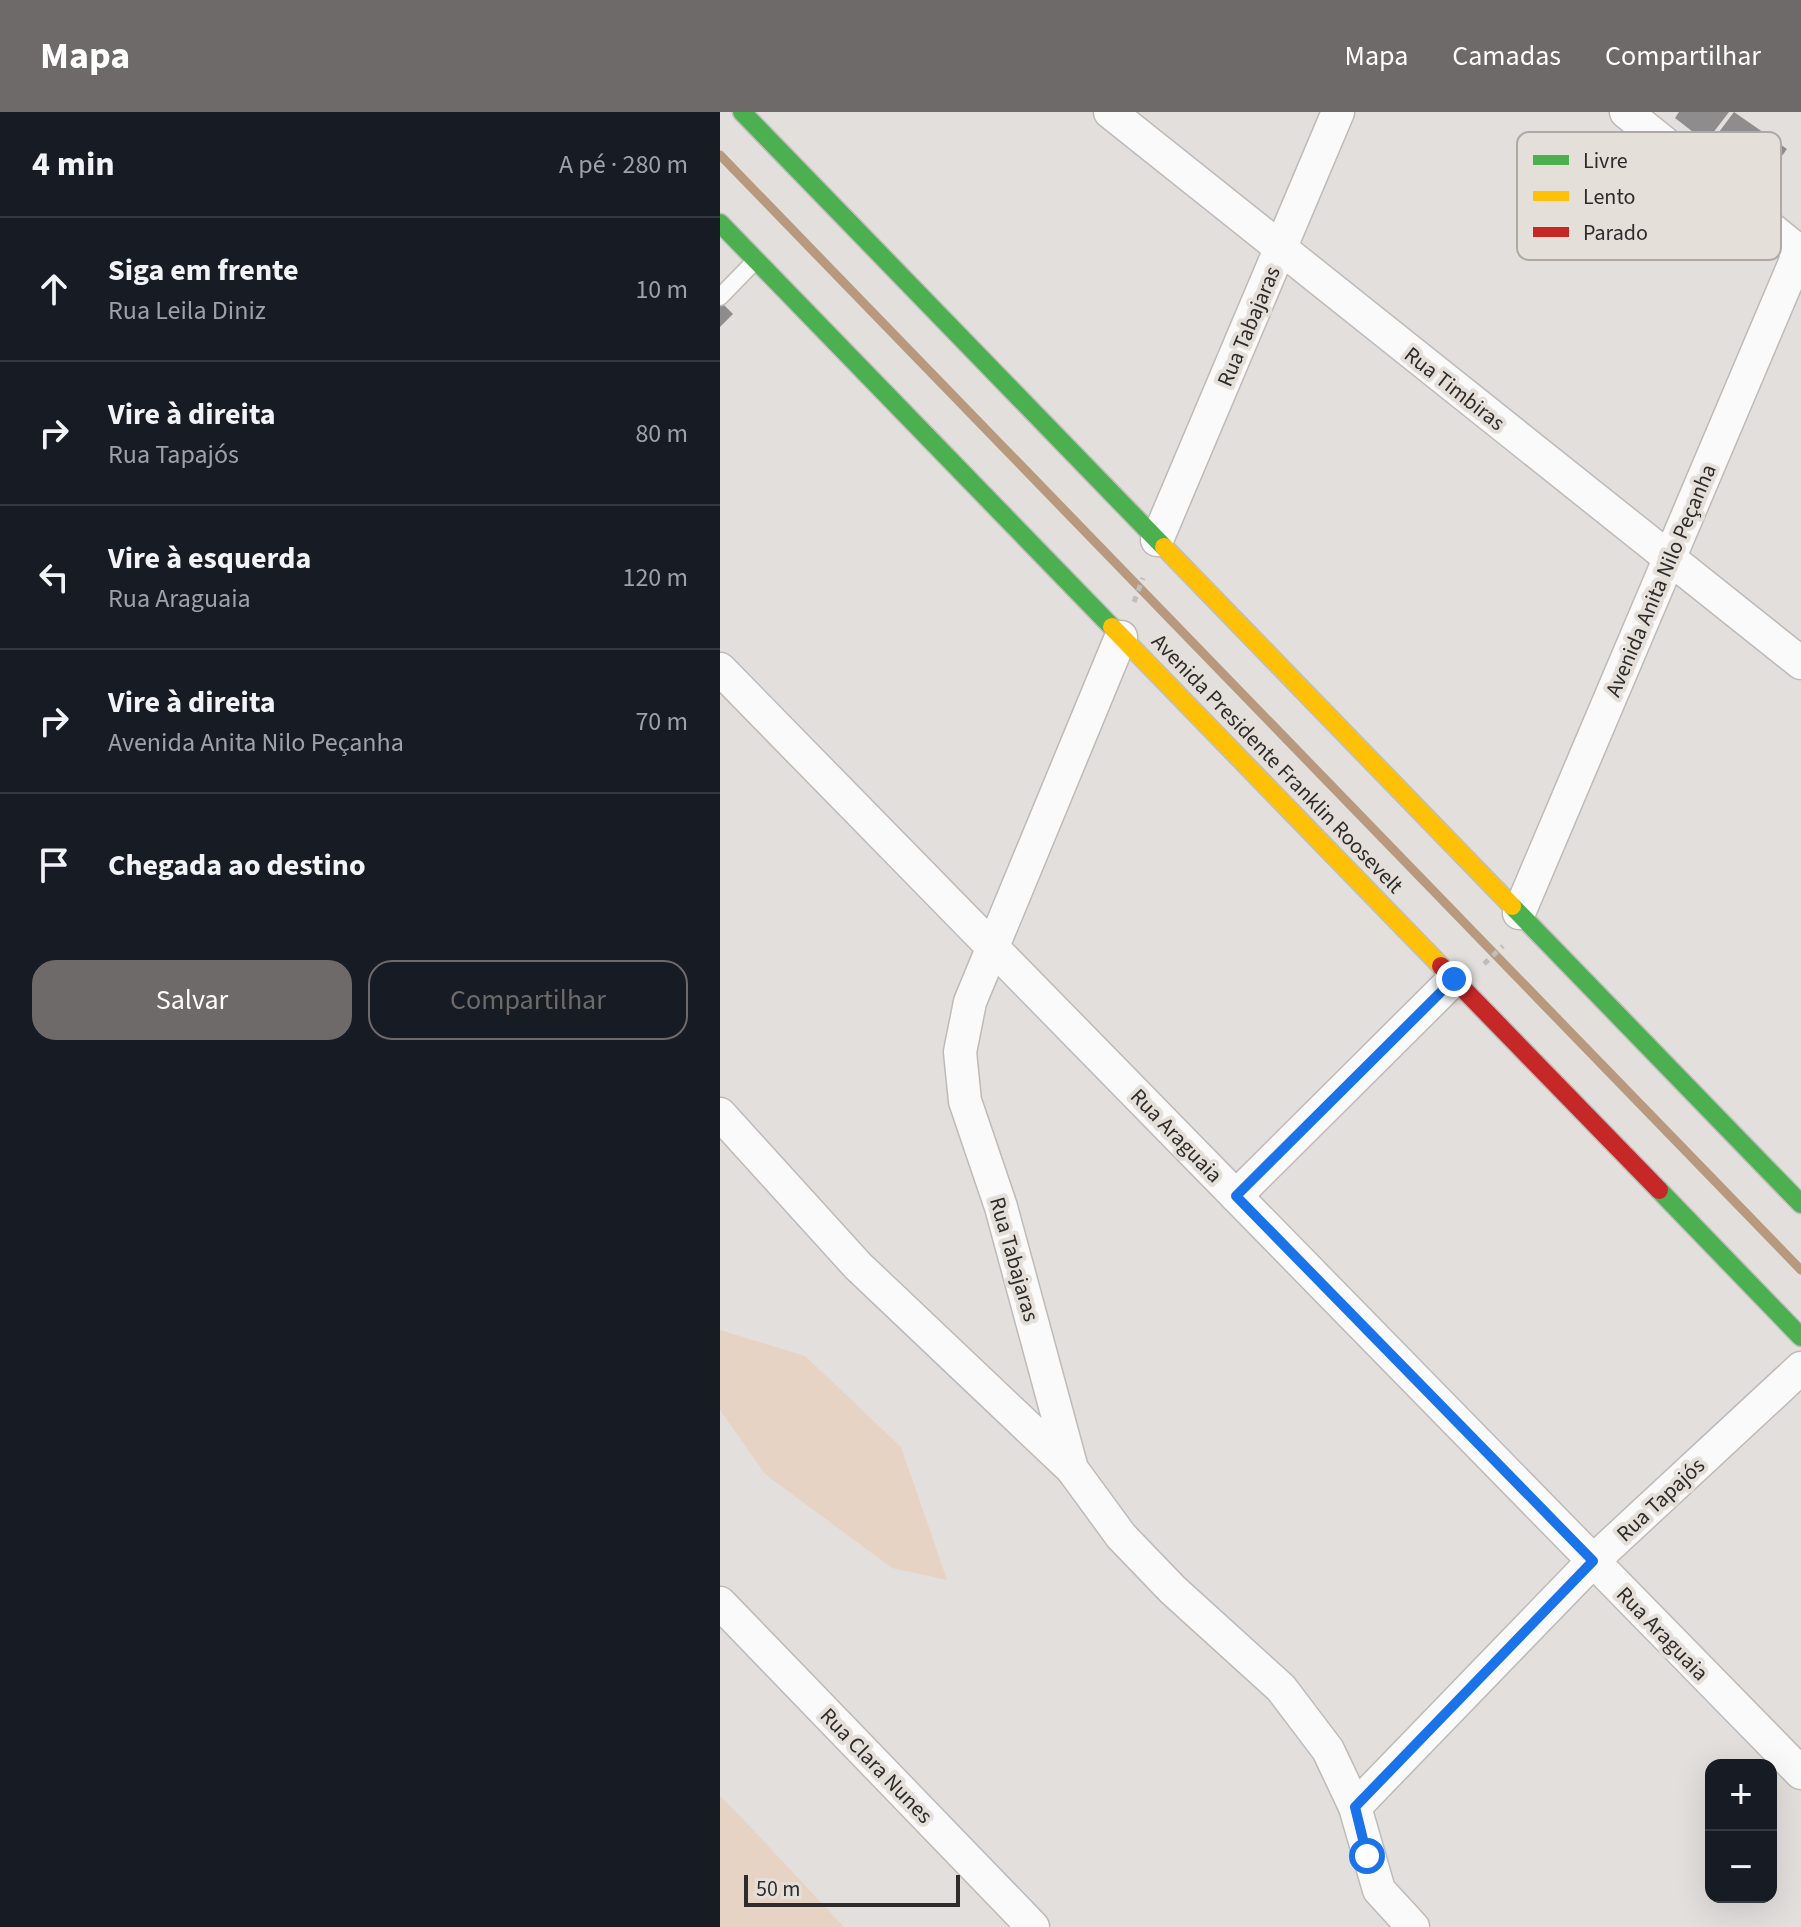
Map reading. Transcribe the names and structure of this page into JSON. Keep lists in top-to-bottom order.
{
  "streets": {
    "main road": ["Avenida Presidente Franklin Roosevelt"],
    "street": [
      "Rua Tabajaras",
      "Rua Timbiras",
      "Avenida Anita Nilo Peçanha",
      "Rua Araguaia",
      "Rua Tapajós",
      "Rua Clara Nunes"
    ]
  },
  "crossings": [
    ["Rua Tabajaras", "Rua Timbiras"],
    ["Rua Tabajaras", "Avenida Presidente Franklin Roosevelt"],
    ["Rua Tabajaras", "Rua Araguaia"],
    ["Rua Tabajaras", "Rua Tapajós"],
    ["Rua Timbiras", "Avenida Anita Nilo Peçanha"],
    ["Rua Araguaia", "Rua Tapajós"]
  ],
  "legend": ["Livre", "Lento", "Parado"],
  "scale_bar": "50 m",
  "page": {
    "header": "Mapa",
    "nav": ["Mapa", "Camadas", "Compartilhar"],
    "heading": ["4 min", "A pé · 280 m"],
    "list": [
      ["Siga em frente", "Rua Leila Diniz", "10 m"],
      ["Vire à direita", "Rua Tapajós", "80 m"],
      ["Vire à esquerda", "Rua Araguaia", "120 m"],
      ["Vire à direita", "Avenida Anita Nilo Peçanha", "70 m"],
      "Chegada ao destino"
    ],
    "buttons": ["Salvar", "Compartilhar"],
    "map_buttons": ["+", "−"],
    "scale": "50 m"
  }
}
